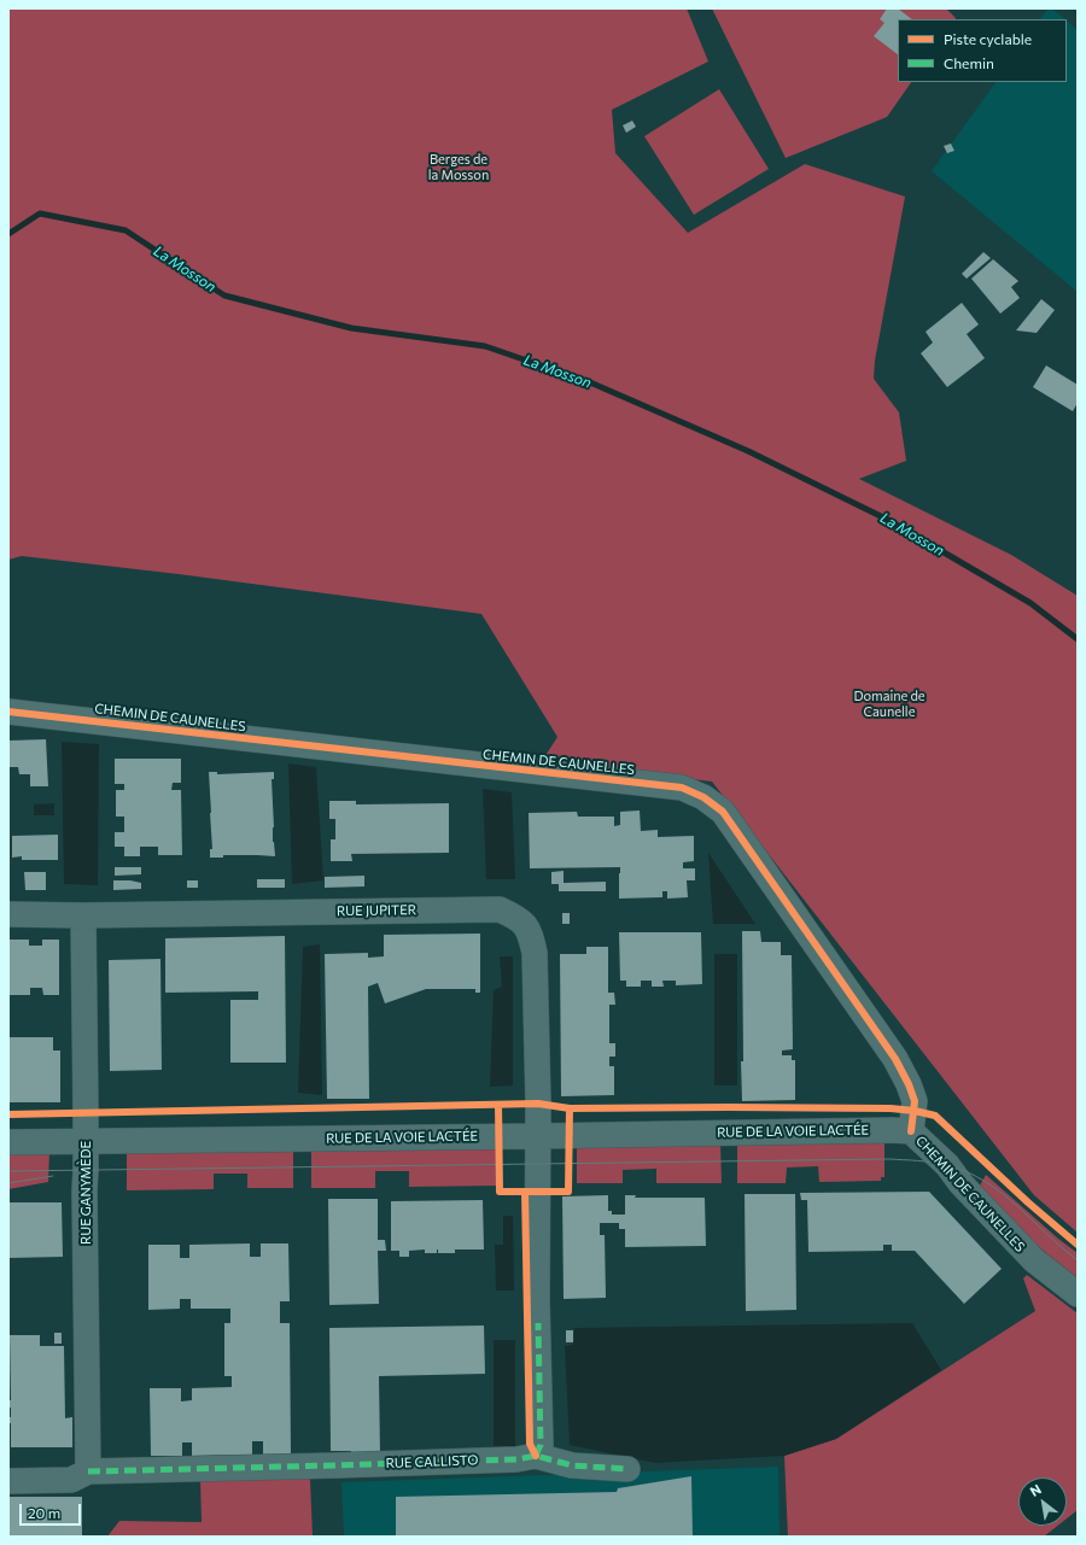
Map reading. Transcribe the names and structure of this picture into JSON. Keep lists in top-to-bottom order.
{
  "streets": {
    "street": [
      "CHEMIN DE CAUNELLES",
      "RUE JUPITER",
      "RUE DE LA VOIE LACTÉE",
      "RUE GANYMÈDE",
      "RUE CALLISTO"
    ]
  },
  "crossings": [
    ["CHEMIN DE CAUNELLES", "RUE DE LA VOIE LACTÉE"],
    ["RUE JUPITER", "RUE DE LA VOIE LACTÉE"],
    ["RUE JUPITER", "RUE GANYMÈDE"],
    ["RUE DE LA VOIE LACTÉE", "RUE GANYMÈDE"],
    ["RUE GANYMÈDE", "RUE CALLISTO"]
  ],
  "water": ["La Mosson"],
  "parks": ["Berges de la Mosson", "Domaine de Caunelle"],
  "legend": ["Piste cyclable", "Chemin"],
  "scale_bar": "20 m",
  "north": "top left"
}
